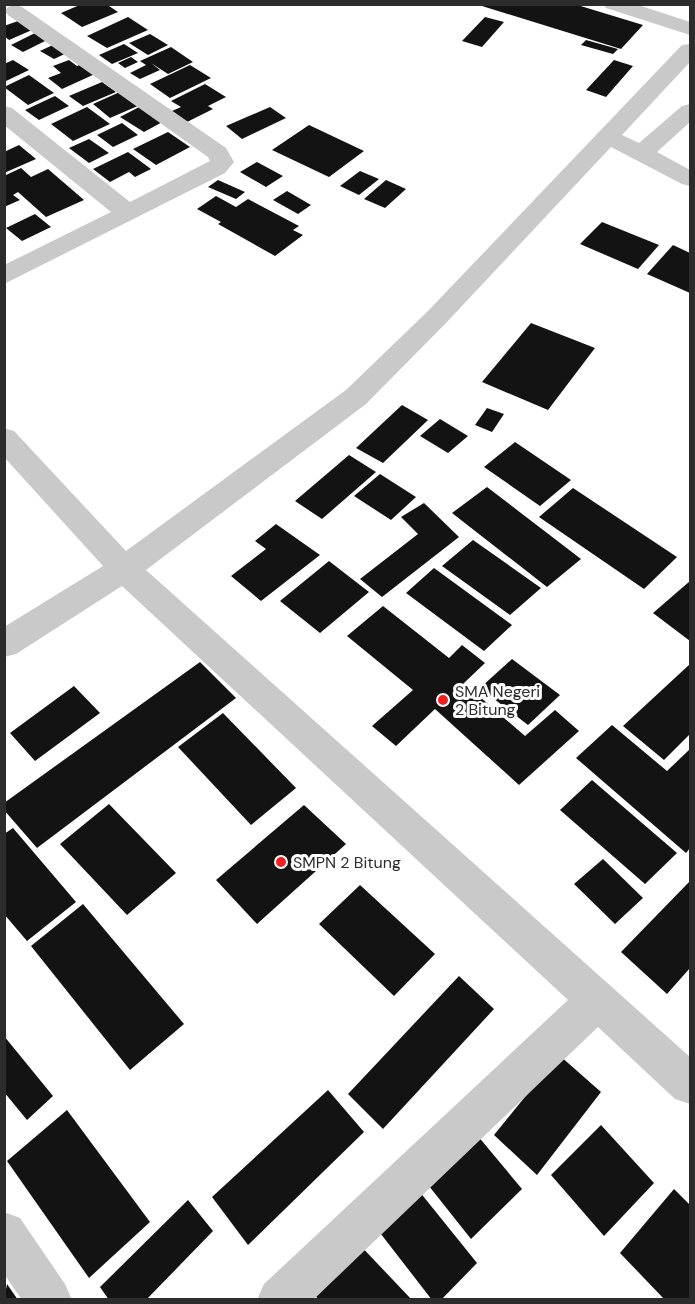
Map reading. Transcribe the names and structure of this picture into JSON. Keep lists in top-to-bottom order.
{
  "places": ["SMA Negeri 2 Bitung", "SMPN 2 Bitung"]
}
